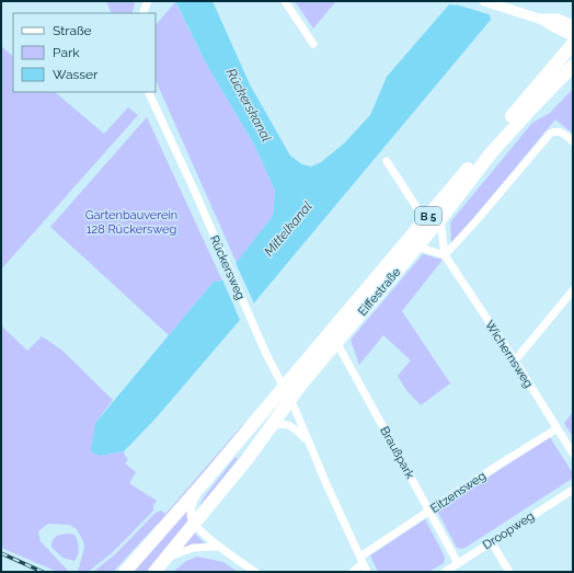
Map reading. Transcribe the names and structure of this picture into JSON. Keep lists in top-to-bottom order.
{
  "streets": {
    "main road": ["B 5", "Eiffestraße"],
    "street": [
      "Rückersweg",
      "Wichernsweg",
      "Braußpark",
      "Eitzensweg",
      "Droopweg"
    ]
  },
  "crossings": [
    ["B 5", "Eiffestraße"],
    ["Rückersweg", "Eiffestraße"],
    ["Rückersweg", "Eitzensweg"],
    ["Eiffestraße", "Wichernsweg"],
    ["Eiffestraße", "Braußpark"],
    ["Wichernsweg", "Eitzensweg"],
    ["Braußpark", "Eitzensweg"],
    ["Braußpark", "Droopweg"]
  ],
  "water": ["Rückerskanal", "Mittelkanal"],
  "parks": ["Gartenbauverein 128 Rückersweg"],
  "legend": ["Straße", "Park", "Wasser"]
}
